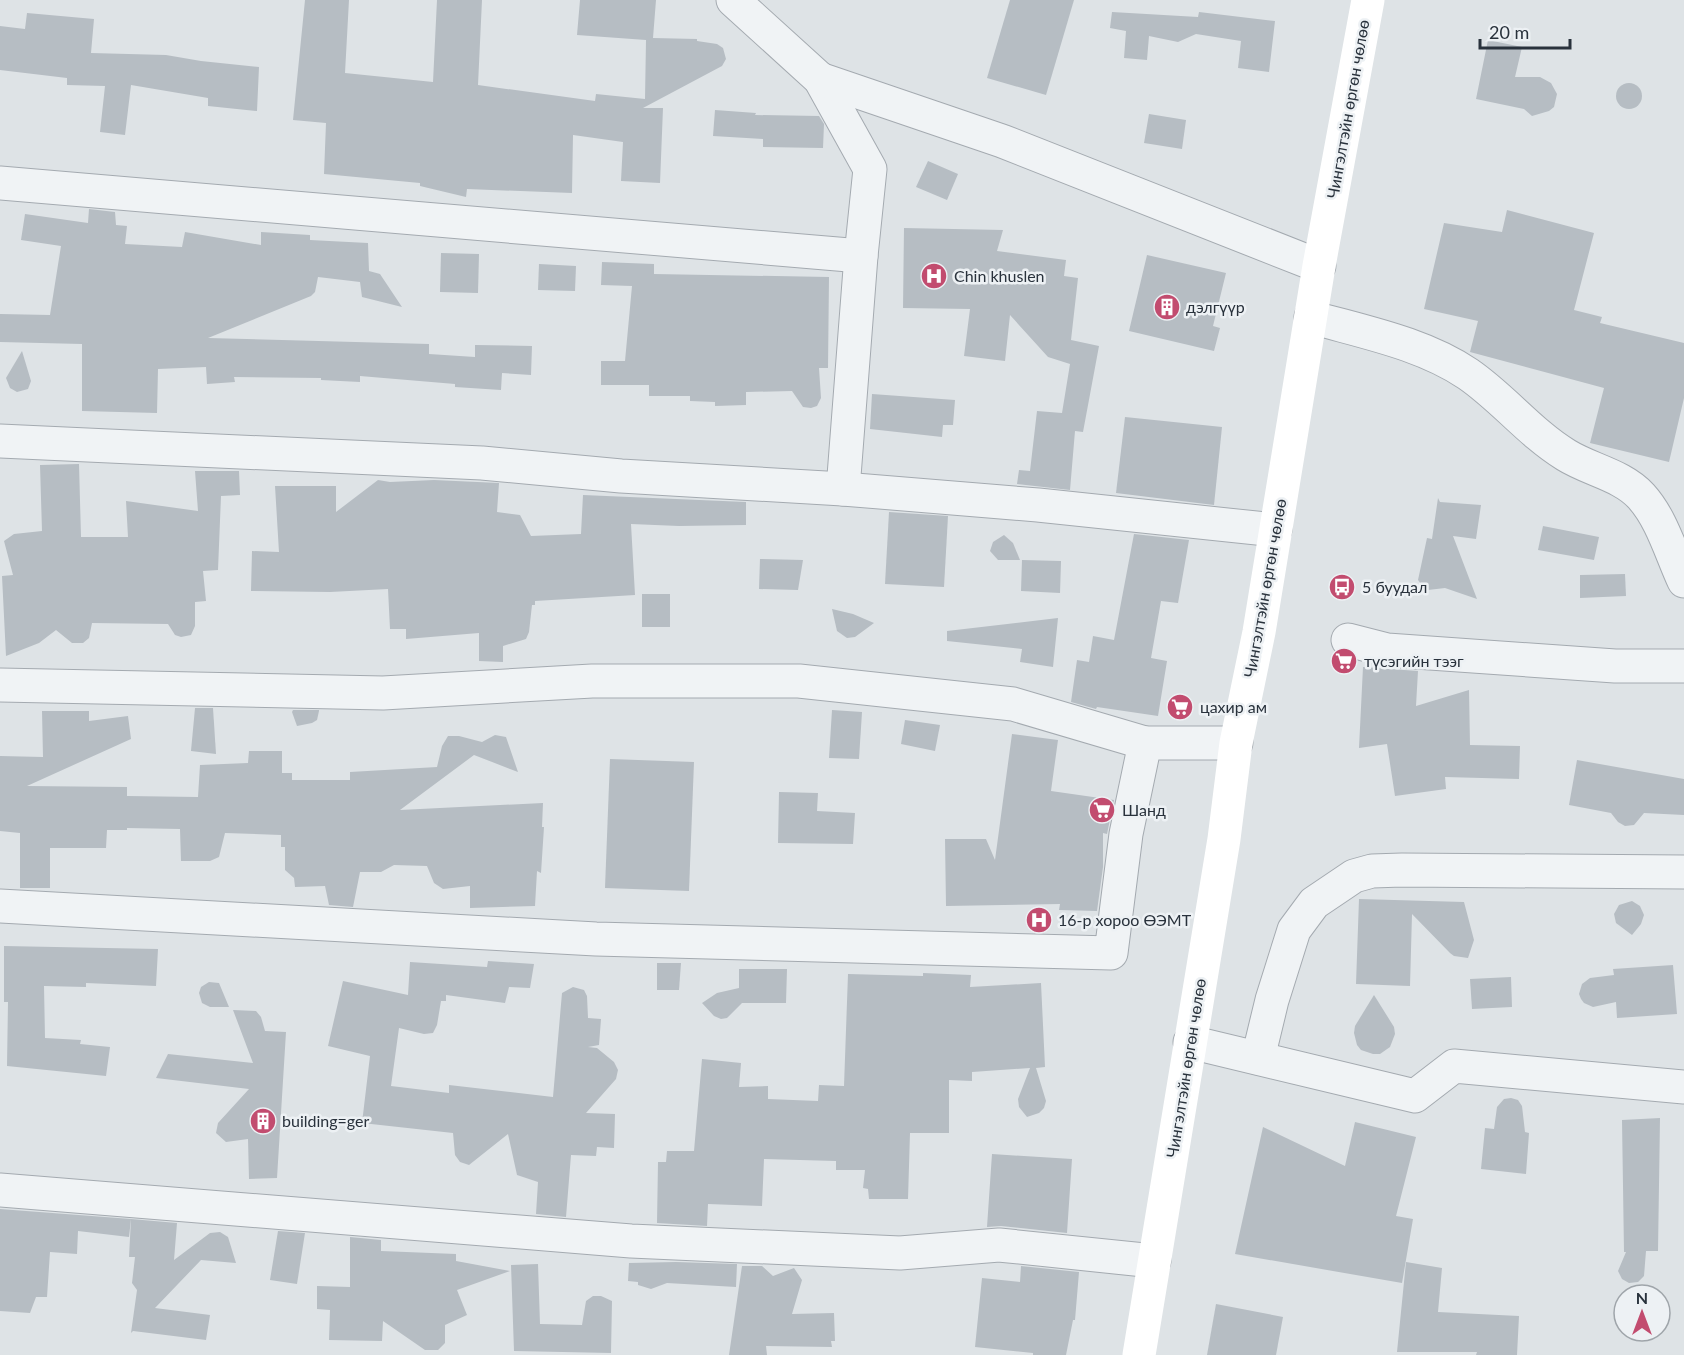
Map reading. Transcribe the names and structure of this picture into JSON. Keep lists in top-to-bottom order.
{
  "streets": {
    "main road": ["Чингэлтэйн өргөн чөлөө"]
  },
  "places": {
    "hospital": ["Chin khuslen", "16-р хороо ӨЭМТ"],
    "building": ["дэлгүүр", "building=ger"],
    "bus stop": ["5 буудал"],
    "supermarket": ["түсэгийн тээг", "цахир ам", "Шанд"]
  },
  "scale_bar": "20 m",
  "north": "top"
}
